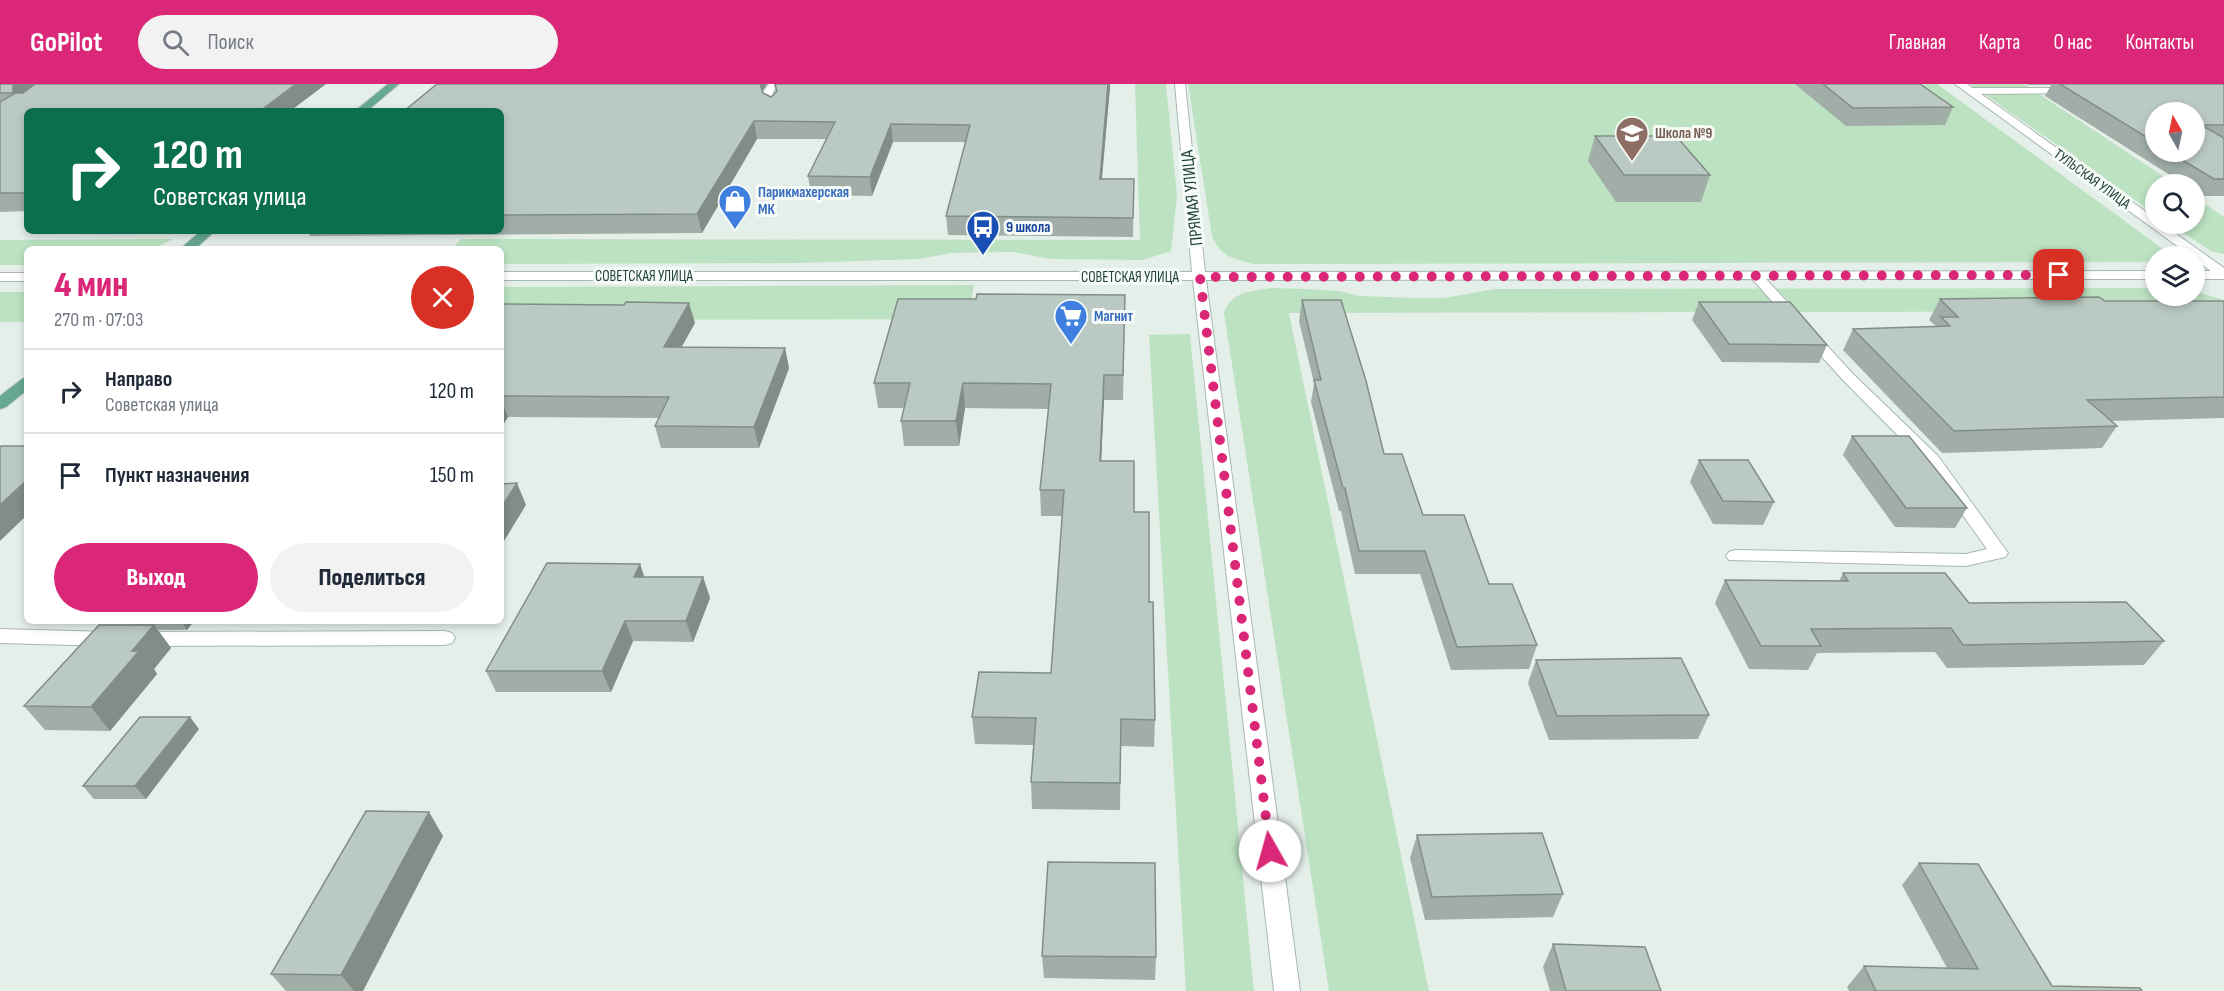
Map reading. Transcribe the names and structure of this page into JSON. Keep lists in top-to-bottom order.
{
  "streets": {
    "street": ["ТУЛЬСКАЯ УЛИЦА", "ПРЯМАЯ УЛИЦА", "СОВЕТСКАЯ УЛИЦА"]
  },
  "crossings": [
    ["ПРЯМАЯ УЛИЦА", "СОВЕТСКАЯ УЛИЦА"]
  ],
  "places": {
    "school or university": ["Школа №9"],
    "shop": ["Парикмахерская МК"],
    "bus stop": ["9 школа"],
    "supermarket": ["Магнит"]
  },
  "north": "top",
  "page": {
    "header": "GoPilot",
    "search": "Поиск",
    "nav": [
      "Главная",
      "Карта",
      "О нас",
      "Контакты"
    ],
    "turn": ["120 m", "Советская улица"],
    "heading": ["4 мин", "270 m · 07:03"],
    "list": [
      {
        "name": "Направо",
        "note": "Советская улица",
        "value": "120 m"
      },
      {
        "name": "Пункт назначения",
        "value": "150 m"
      }
    ],
    "buttons": ["Выход", "Поделиться"]
  }
}
